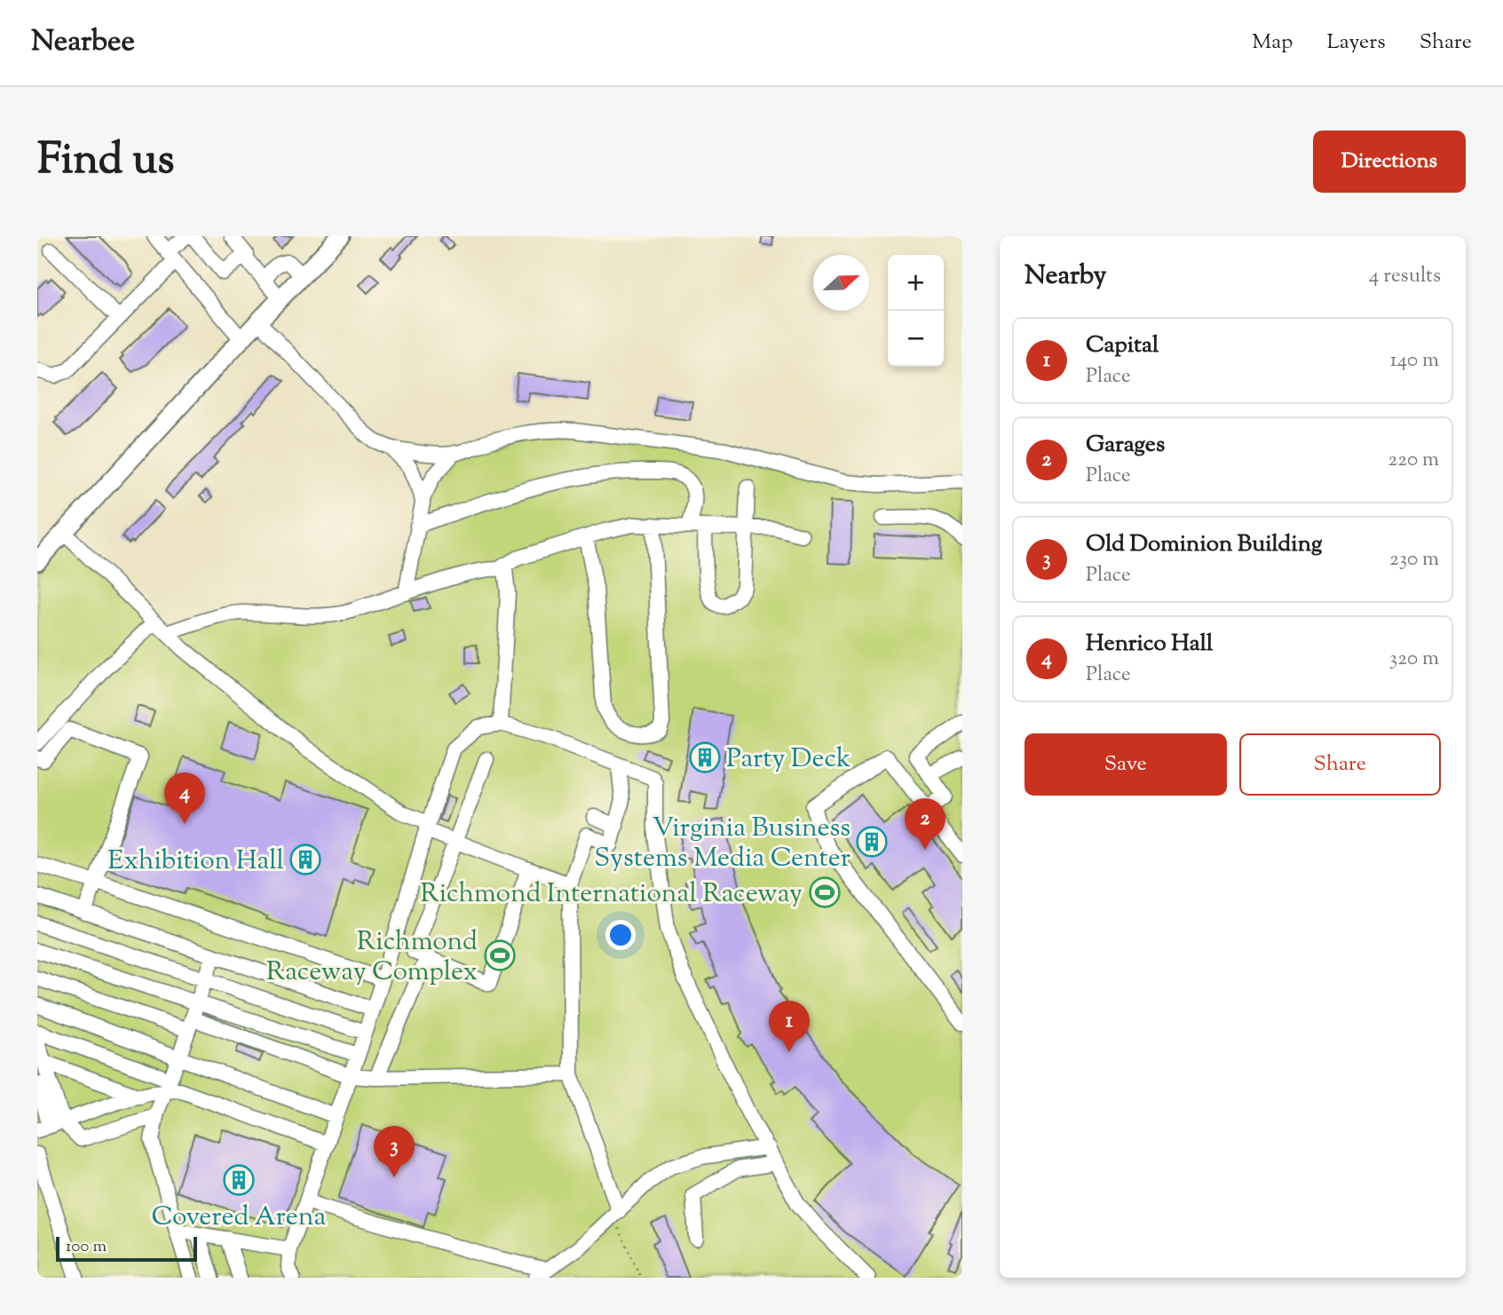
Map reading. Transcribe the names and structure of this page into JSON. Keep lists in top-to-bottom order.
{
  "places": {
    "building": [
      "Party Deck",
      "Virginia Business Systems Media Center",
      "Exhibition Hall",
      "Covered Arena"
    ],
    "sports": ["Richmond International Raceway", "Richmond Raceway Complex"]
  },
  "scale_bar": "100 m",
  "north": "right",
  "page": {
    "header": "Nearbee",
    "nav": ["Map", "Layers", "Share"],
    "title": "Find us",
    "buttons": [
      "Directions",
      ["Save", "Share"]
    ],
    "heading": ["Nearby", "4 results"],
    "map_buttons": ["+", "−"],
    "list": [
      {
        "mark": "1",
        "name": "Capital",
        "note": "Place",
        "value": "140 m"
      },
      {
        "mark": "2",
        "name": "Garages",
        "note": "Place",
        "value": "220 m"
      },
      {
        "mark": "3",
        "name": "Old Dominion Building",
        "note": "Place",
        "value": "230 m"
      },
      {
        "mark": "4",
        "name": "Henrico Hall",
        "note": "Place",
        "value": "320 m"
      }
    ],
    "pins": [
      "4",
      "2",
      "1",
      "3"
    ],
    "scale": "100 m"
  }
}
